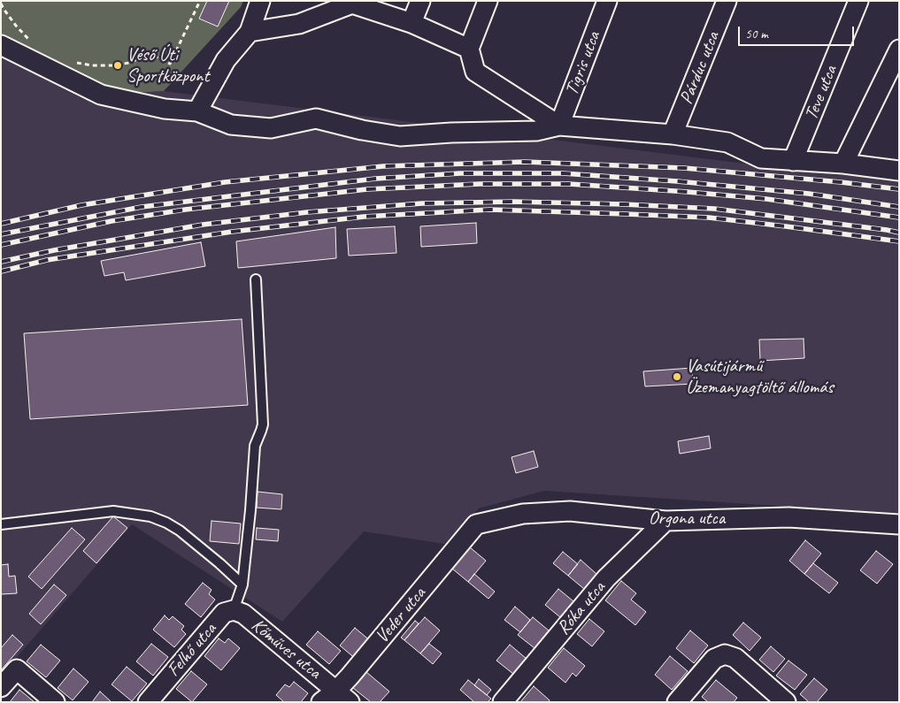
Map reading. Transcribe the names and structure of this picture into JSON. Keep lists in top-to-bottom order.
{
  "streets": {
    "street": [
      "Tigris utca",
      "Párduc utca",
      "Teve utca",
      "Orgona utca",
      "Róka utca",
      "Veder utca",
      "Kőműves utca",
      "Felhő utca"
    ]
  },
  "crossings": [
    ["Orgona utca", "Róka utca"],
    ["Orgona utca", "Veder utca"],
    ["Veder utca", "Kőműves utca"],
    ["Kőműves utca", "Felhő utca"]
  ],
  "places": ["Véső Úti Sportközpont", "Vasútijármű Üzemanyagtöltő állomás"],
  "scale_bar": "50 m"
}
